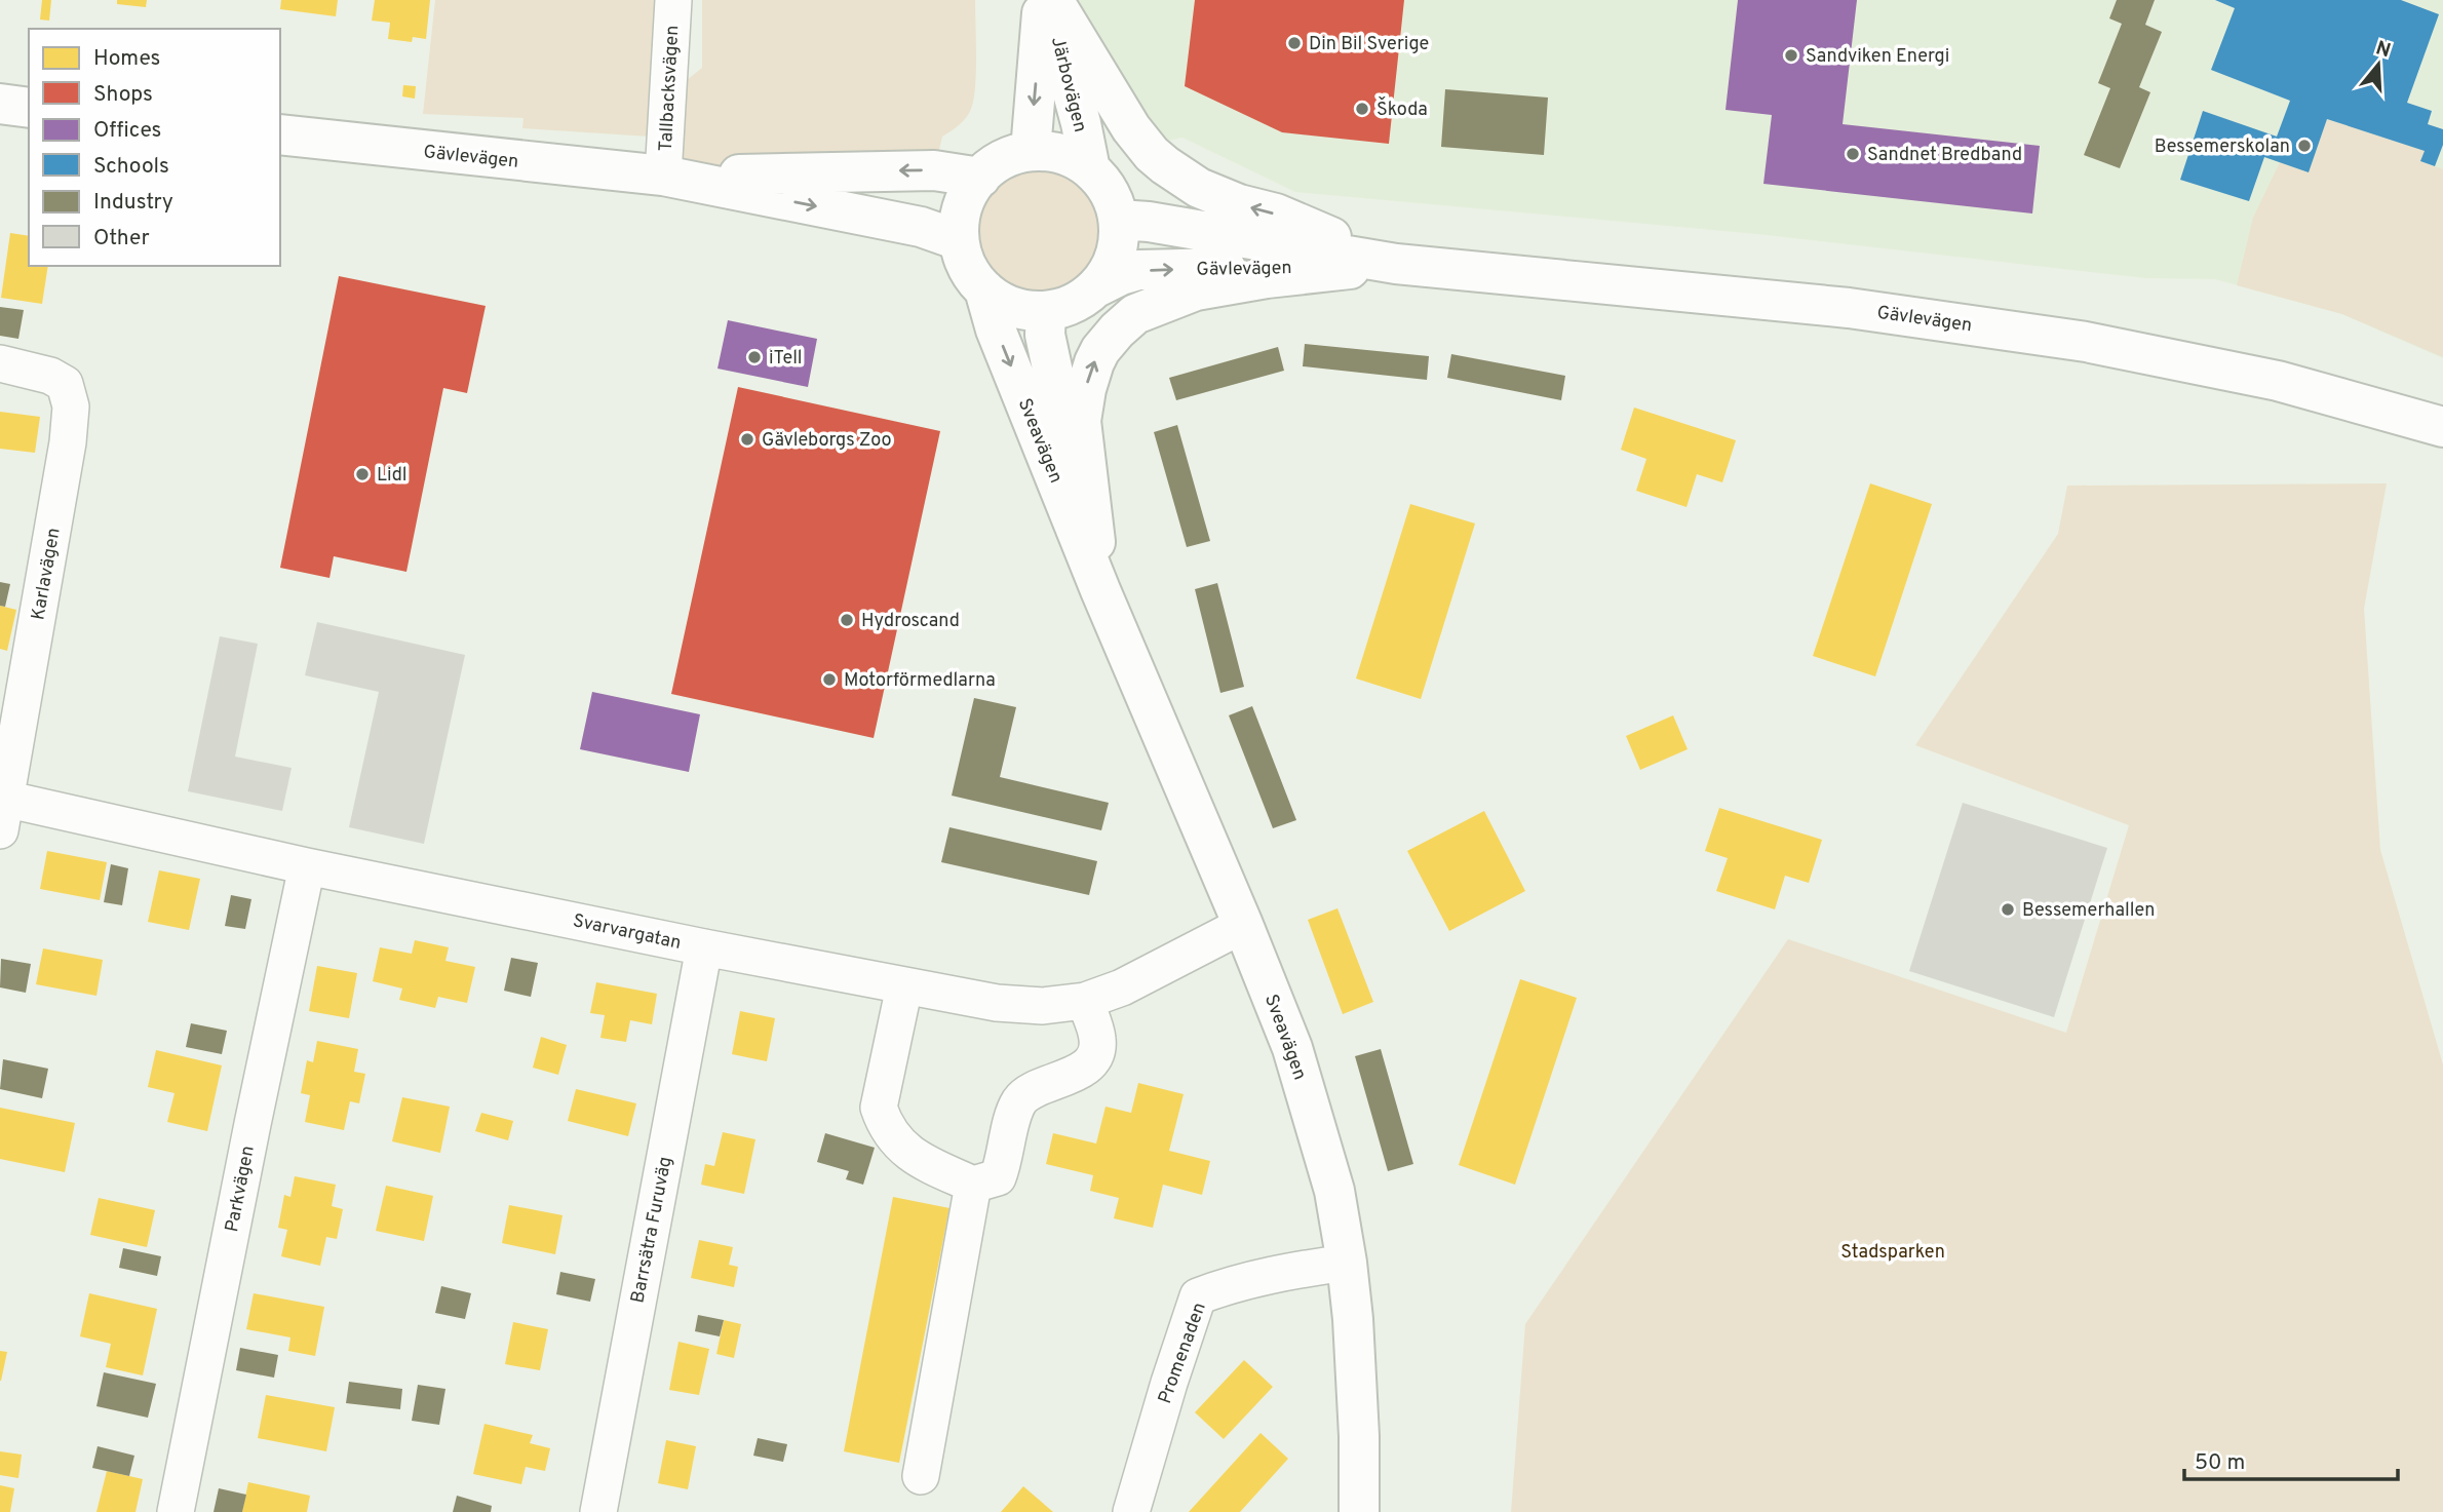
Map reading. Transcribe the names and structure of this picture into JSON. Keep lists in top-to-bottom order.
{
  "streets": {
    "main road": ["Järbovägen", "Gävlevägen", "Sveavägen"],
    "street": [
      "Tallbacksvägen",
      "Karlavägen",
      "Svarvargatan",
      "Parkvägen",
      "Barrsätra Furuväg",
      "Promenaden"
    ]
  },
  "crossings": [
    ["Järbovägen", "Gävlevägen"],
    ["Järbovägen", "Sveavägen"],
    ["Tallbacksvägen", "Gävlevägen"],
    ["Gävlevägen", "Sveavägen"],
    ["Sveavägen", "Svarvargatan"],
    ["Sveavägen", "Promenaden"],
    ["Karlavägen", "Svarvargatan"],
    ["Svarvargatan", "Parkvägen"],
    ["Svarvargatan", "Barrsätra Furuväg"]
  ],
  "parks": ["Stadsparken"],
  "places": [
    "Din Bil Sverige",
    "Sandviken Energi",
    "Škoda",
    "Bessemerskolan",
    "Sandnet Bredband",
    "iTell",
    "Gävleborgs Zoo",
    "Lidl",
    "Hydroscand",
    "Motorförmedlarna",
    "Bessemerhallen"
  ],
  "legend": [
    "Homes",
    "Shops",
    "Offices",
    "Schools",
    "Industry",
    "Other"
  ],
  "scale_bar": "50 m",
  "north": "top"
}
